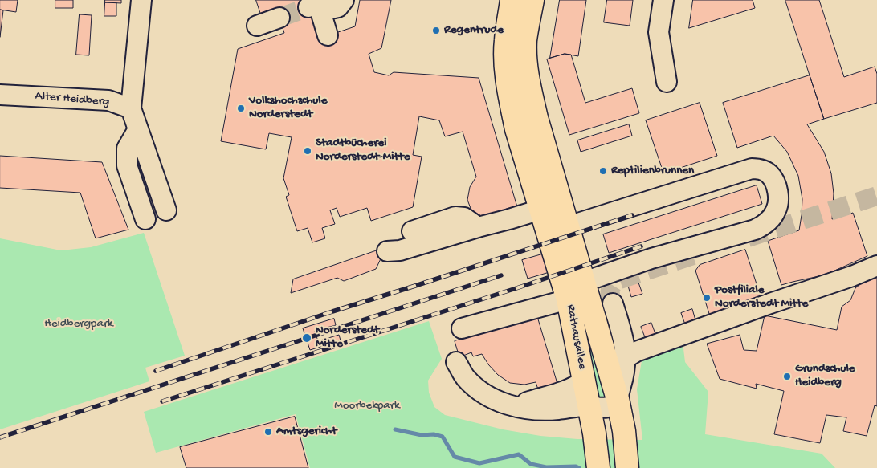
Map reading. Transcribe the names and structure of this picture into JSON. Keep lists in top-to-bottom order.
{
  "streets": {
    "main road": ["Rathausallee"],
    "street": ["Alter Heidberg"]
  },
  "parks": ["Heidbergpark", "Moorbekpark"],
  "places": [
    "Regentrude",
    "Volkshochschule Norderstedt",
    "Stadtbücherei Norderstedt-Mitte",
    "Reptilienbrunnen",
    "Postfiliale Norderstedt Mitte",
    "Norderstedt Mitte",
    "Grundschule Heidberg",
    "Amtsgericht"
  ]
}
